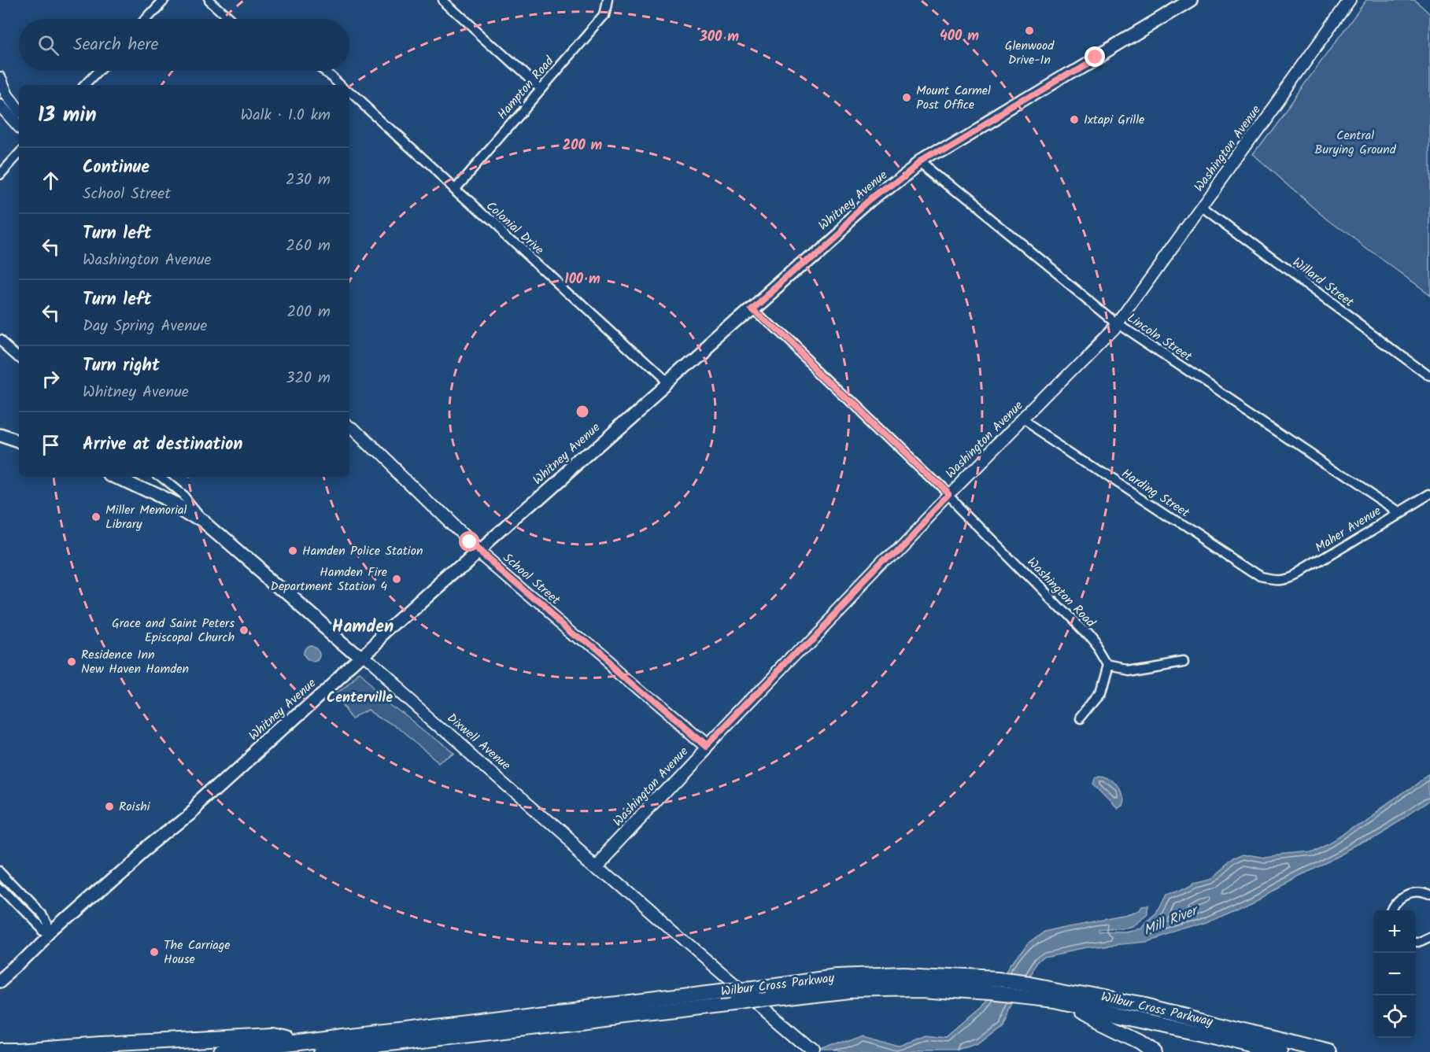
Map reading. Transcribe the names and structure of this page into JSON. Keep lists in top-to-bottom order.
{
  "streets": {
    "highway": ["Wilbur Cross Parkway"],
    "main road": ["Whitney Avenue", "Dixwell Avenue"],
    "street": [
      "Hampton Road",
      "Washington Avenue",
      "Colonial Drive",
      "Willard Street",
      "Lincoln Street",
      "Harding Street",
      "Maher Avenue",
      "School Street",
      "Washington Road"
    ]
  },
  "crossings": [
    ["Hampton Road", "Colonial Drive"],
    ["Washington Avenue", "Willard Street"],
    ["Washington Avenue", "Lincoln Street"],
    ["Washington Avenue", "Harding Street"],
    ["Washington Avenue", "School Street"],
    ["Washington Avenue", "Washington Road"],
    ["Washington Avenue", "Dixwell Avenue"],
    ["Whitney Avenue", "Colonial Drive"],
    ["Whitney Avenue", "Lincoln Street"],
    ["Whitney Avenue", "School Street"],
    ["Whitney Avenue", "Washington Road"],
    ["Whitney Avenue", "Dixwell Avenue"],
    ["Lincoln Street", "Maher Avenue"],
    ["Harding Street", "Maher Avenue"]
  ],
  "districts": ["Hamden", "Centerville"],
  "water": ["Mill River"],
  "parks": ["Central Burying Ground"],
  "places": [
    "Glenwood Drive-In",
    "Mount Carmel Post Office",
    "Ixtapi Grille",
    "Miller Memorial Library",
    "Hamden Police Station",
    "Hamden Fire Department Station 4",
    "Grace and Saint Peters Episcopal Church",
    "Residence Inn New Haven Hamden",
    "Roishi",
    "The Carriage House"
  ],
  "page": {
    "search": "Search here",
    "heading": ["13 min", "Walk · 1.0 km"],
    "list": [
      ["Continue", "School Street", "230 m"],
      ["Turn left", "Washington Avenue", "260 m"],
      ["Turn left", "Day Spring Avenue", "200 m"],
      ["Turn right", "Whitney Avenue", "320 m"],
      "Arrive at destination"
    ],
    "map_buttons": ["+", "−"]
  },
  "rings": [
    "400 m",
    "300 m",
    "200 m",
    "100 m"
  ]
}
